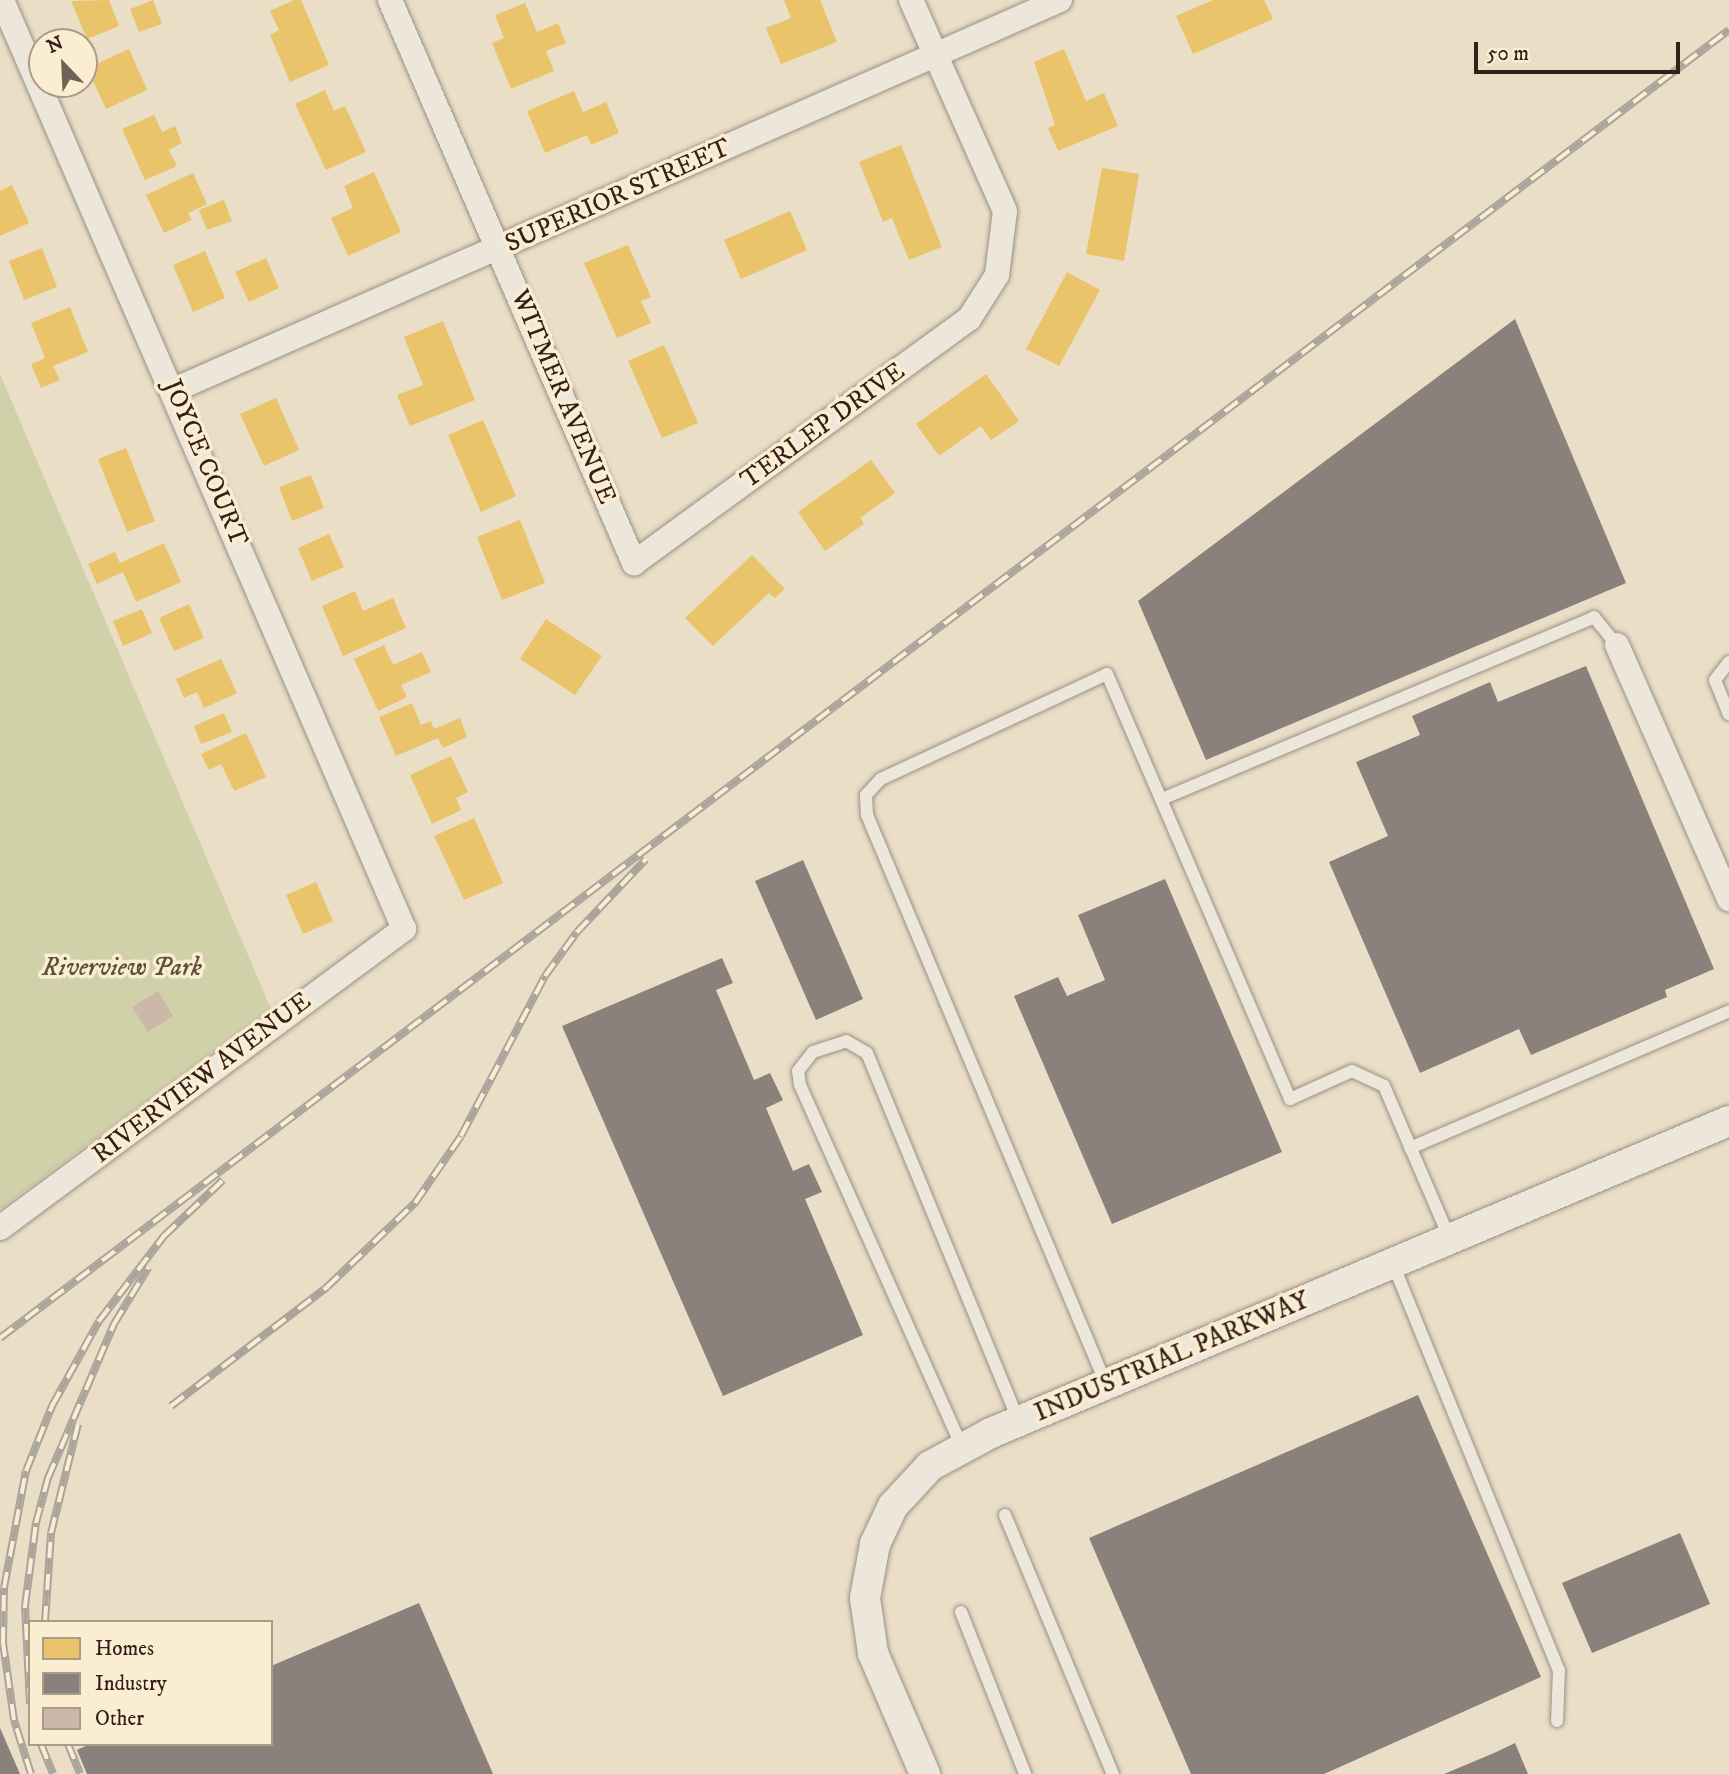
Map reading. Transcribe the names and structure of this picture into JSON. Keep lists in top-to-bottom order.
{
  "streets": {
    "street": [
      "SUPERIOR STREET",
      "WITMER AVENUE",
      "TERLEP DRIVE",
      "JOYCE COURT",
      "RIVERVIEW AVENUE",
      "INDUSTRIAL PARKWAY"
    ]
  },
  "crossings": [
    ["SUPERIOR STREET", "WITMER AVENUE"],
    ["SUPERIOR STREET", "TERLEP DRIVE"],
    ["SUPERIOR STREET", "JOYCE COURT"],
    ["WITMER AVENUE", "TERLEP DRIVE"],
    ["JOYCE COURT", "RIVERVIEW AVENUE"]
  ],
  "parks": ["Riverview Park"],
  "legend": ["Homes", "Industry", "Other"],
  "scale_bar": "50 m",
  "north": "top left"
}
